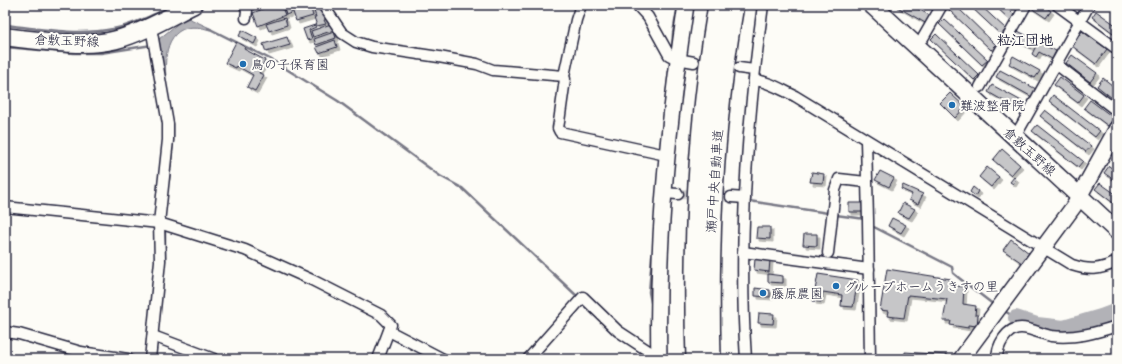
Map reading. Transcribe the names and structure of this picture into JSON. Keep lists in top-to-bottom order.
{
  "streets": {
    "highway": ["瀬戸中央自動車道"],
    "main road": ["倉敷玉野線"]
  },
  "districts": ["粒江団地"],
  "places": [
    "鳥の子保育園",
    "難波整骨院",
    "グループホームうきすの里",
    "藤原農園"
  ]
}
